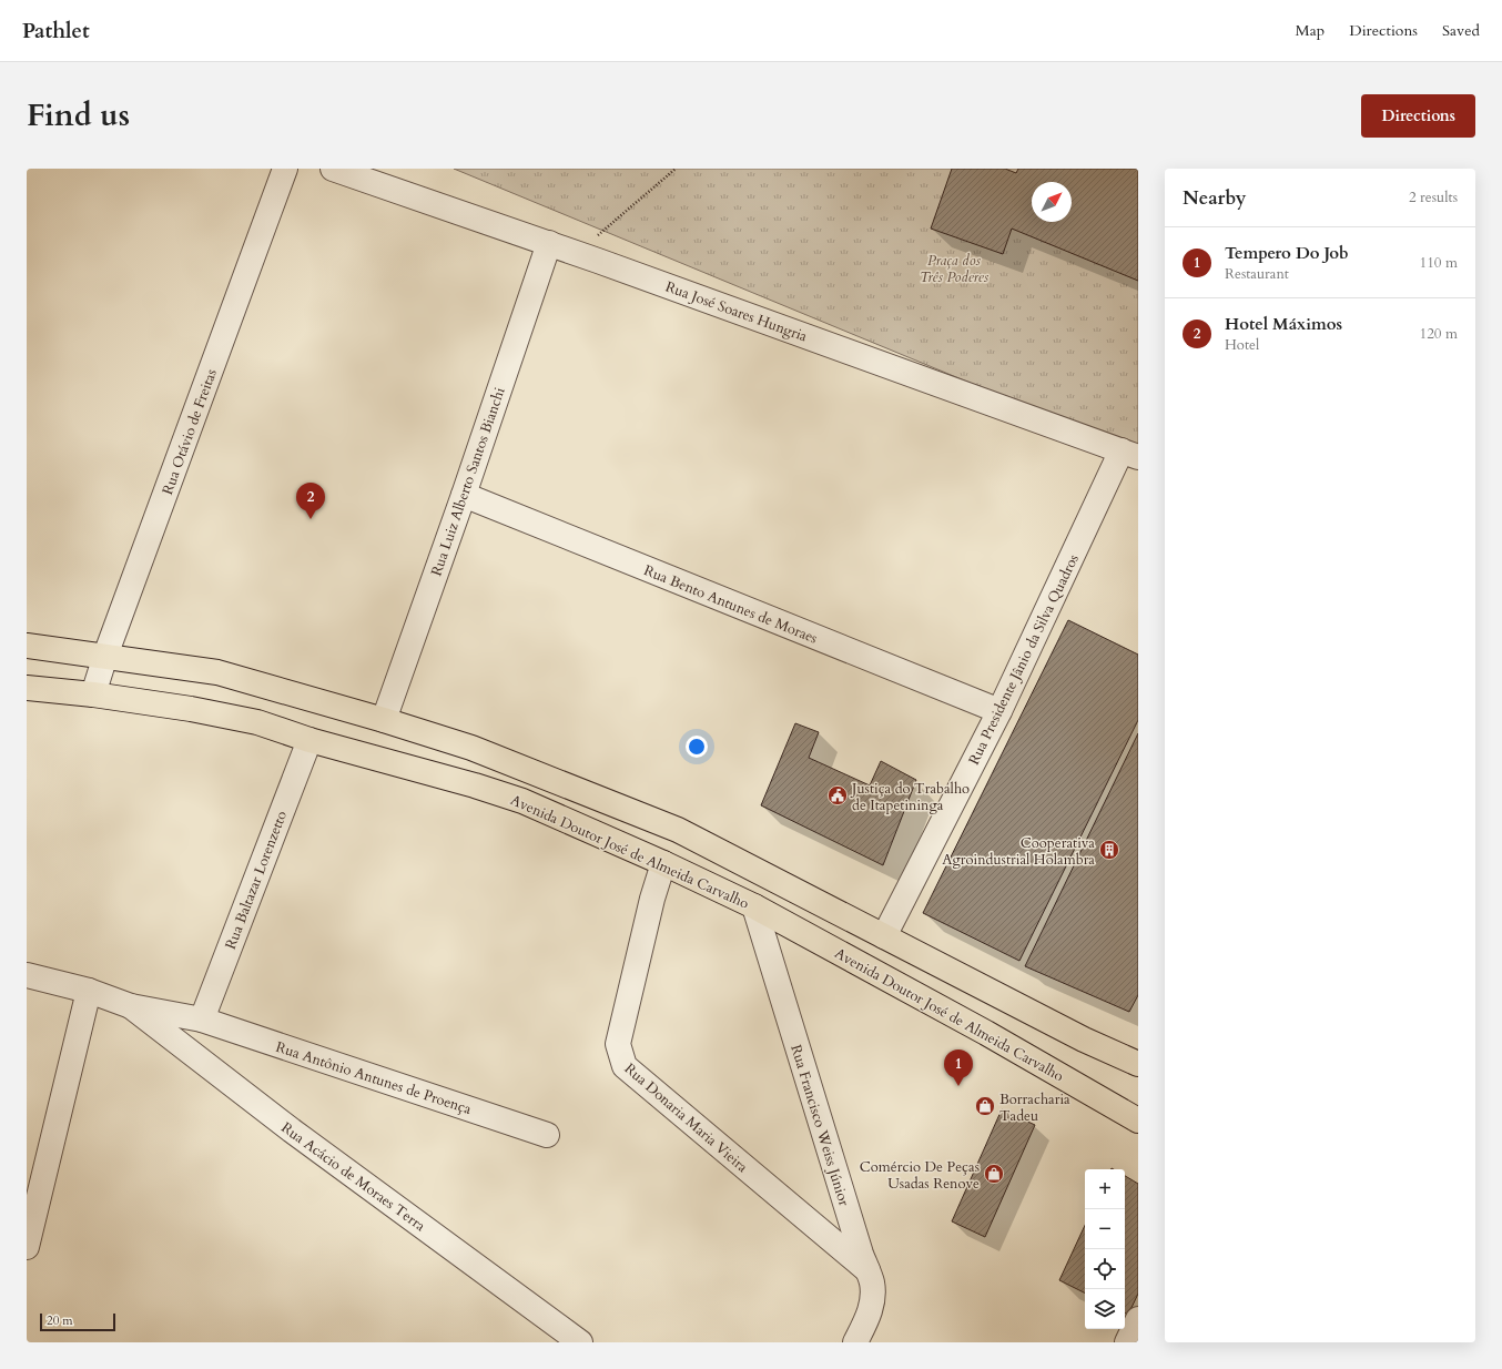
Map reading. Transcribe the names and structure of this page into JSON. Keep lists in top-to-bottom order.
{
  "streets": {
    "main road": ["Avenida Doutor José de Almeida Carvalho"],
    "street": [
      "Rua José Soares Hungria",
      "Rua Otávio de Freitas",
      "Rua Luiz Alberto Santos Bianchi",
      "Rua Bento Antunes de Moraes",
      "Rua Presidente Jânio da Silva Quadros",
      "Rua Baltazar Lorenzetto",
      "Rua Antônio Antunes de Proença",
      "Rua Donaria Maria Vieira",
      "Rua Francisco Weiss Júnior",
      "Rua Acácio de Moraes Terra"
    ]
  },
  "crossings": [
    ["Rua José Soares Hungria", "Rua Luiz Alberto Santos Bianchi"],
    ["Rua José Soares Hungria", "Rua Presidente Jânio da Silva Quadros"],
    ["Rua Otávio de Freitas", "Avenida Doutor José de Almeida Carvalho"],
    ["Rua Luiz Alberto Santos Bianchi", "Rua Bento Antunes de Moraes"],
    ["Rua Bento Antunes de Moraes", "Rua Presidente Jânio da Silva Quadros"],
    ["Avenida Doutor José de Almeida Carvalho", "Rua Baltazar Lorenzetto"],
    ["Avenida Doutor José de Almeida Carvalho", "Rua Donaria Maria Vieira"],
    ["Avenida Doutor José de Almeida Carvalho", "Rua Francisco Weiss Júnior"],
    ["Rua Baltazar Lorenzetto", "Rua Antônio Antunes de Proença"],
    ["Rua Baltazar Lorenzetto", "Rua Acácio de Moraes Terra"],
    ["Rua Antônio Antunes de Proença", "Rua Acácio de Moraes Terra"],
    ["Rua Donaria Maria Vieira", "Rua Francisco Weiss Júnior"]
  ],
  "parks": ["Praça dos Três Poderes"],
  "places": {
    "public building": ["Justiça do Trabalho de Itapetininga"],
    "building": ["Cooperativa Agroindustrial Holambra"],
    "shop": ["Borracharia Tadeu", "Comércio De Peças Usadas Renove"]
  },
  "scale_bar": "20 m",
  "north": "top right",
  "page": {
    "header": "Pathlet",
    "nav": ["Map", "Directions", "Saved"],
    "title": "Find us",
    "buttons": "Directions",
    "heading": ["Nearby", "2 results"],
    "list": [
      {
        "mark": "1",
        "name": "Tempero Do Job",
        "note": "Restaurant",
        "value": "110 m"
      },
      {
        "mark": "2",
        "name": "Hotel Máximos",
        "note": "Hotel",
        "value": "120 m"
      }
    ],
    "pins": ["2", "1"],
    "map_buttons": ["+", "−"],
    "scale": "20 m"
  }
}
